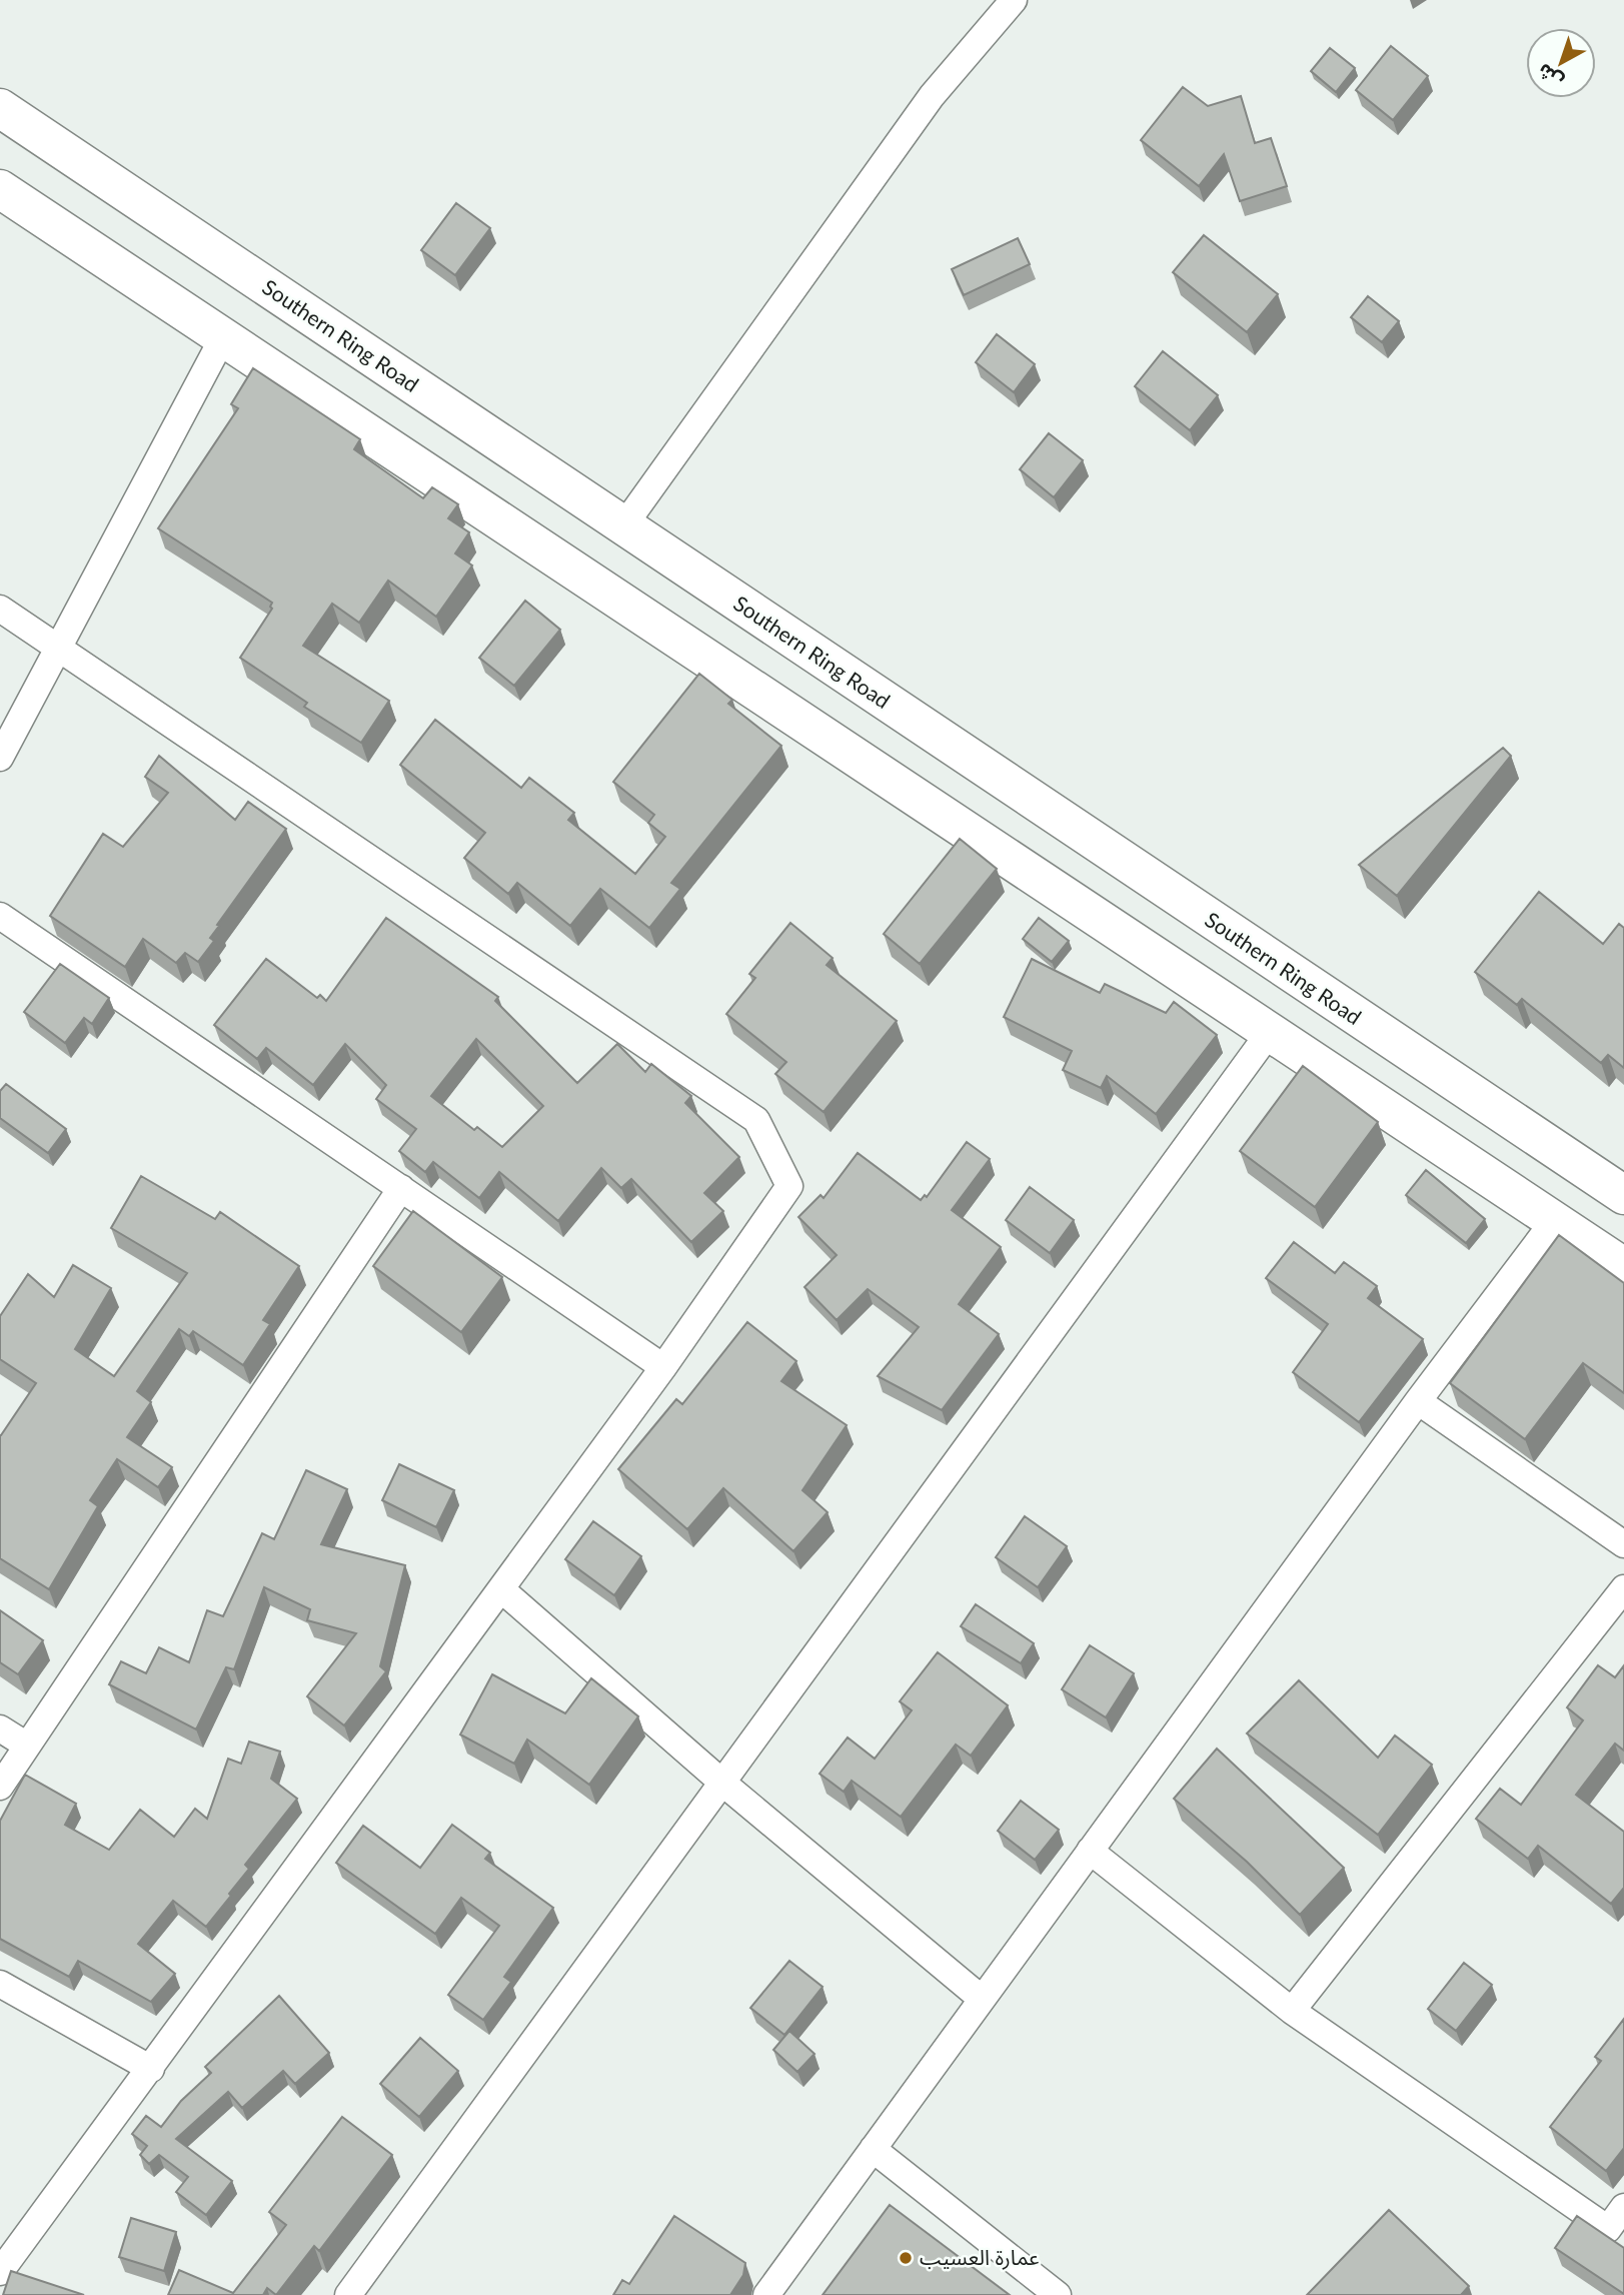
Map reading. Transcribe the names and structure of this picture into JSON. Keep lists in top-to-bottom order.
{
  "streets": {
    "main road": ["Southern Ring Road"]
  },
  "places": ["عمارة العسيب"],
  "north": "bottom left"
}
